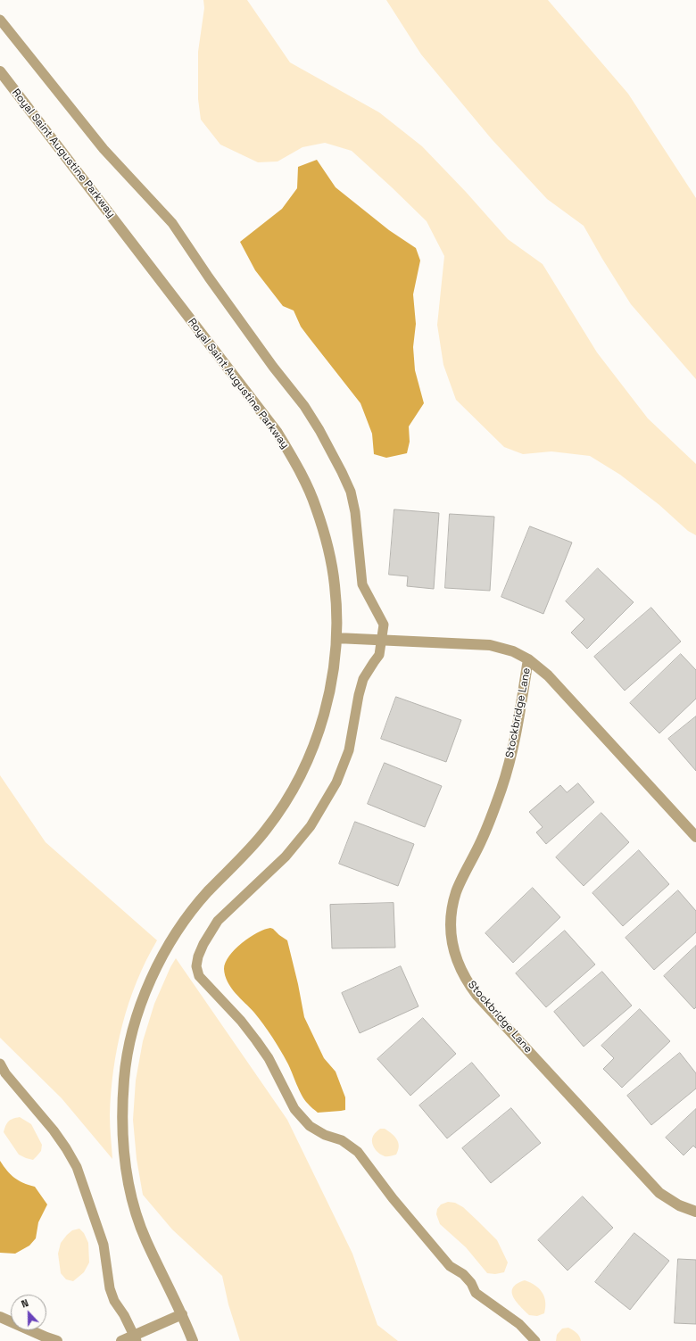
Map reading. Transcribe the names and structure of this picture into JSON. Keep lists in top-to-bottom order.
{
  "streets": {
    "street": ["Royal Saint Augustine Parkway", "Stockbridge Lane"]
  },
  "crossings": [
    ["Royal Saint Augustine Parkway", "Stockbridge Lane"]
  ],
  "north": "top"
}
